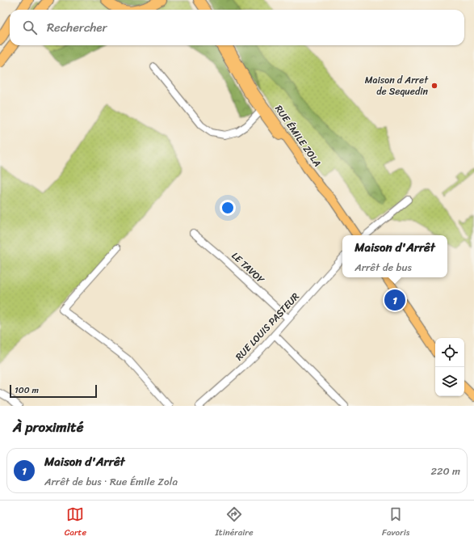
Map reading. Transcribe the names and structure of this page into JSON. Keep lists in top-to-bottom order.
{
  "streets": {
    "main road": ["RUE ÉMILE ZOLA"],
    "street": ["LE TAVOY", "RUE LOUIS PASTEUR"]
  },
  "crossings": [
    ["LE TAVOY", "RUE LOUIS PASTEUR"]
  ],
  "places": ["Maison d Arret de Sequedin"],
  "scale_bar": "100 m",
  "page": {
    "search": "Rechercher",
    "popup": ["Maison d'Arrêt", "Arrêt de bus"],
    "pins": "1",
    "scale": "100 m",
    "heading": "À proximité",
    "list": [
      {
        "mark": "1",
        "name": "Maison d'Arrêt",
        "note": "Arrêt de bus · Rue Émile Zola",
        "value": "220 m"
      }
    ],
    "nav": ["Carte", "Itinéraire", "Favoris"]
  }
}
